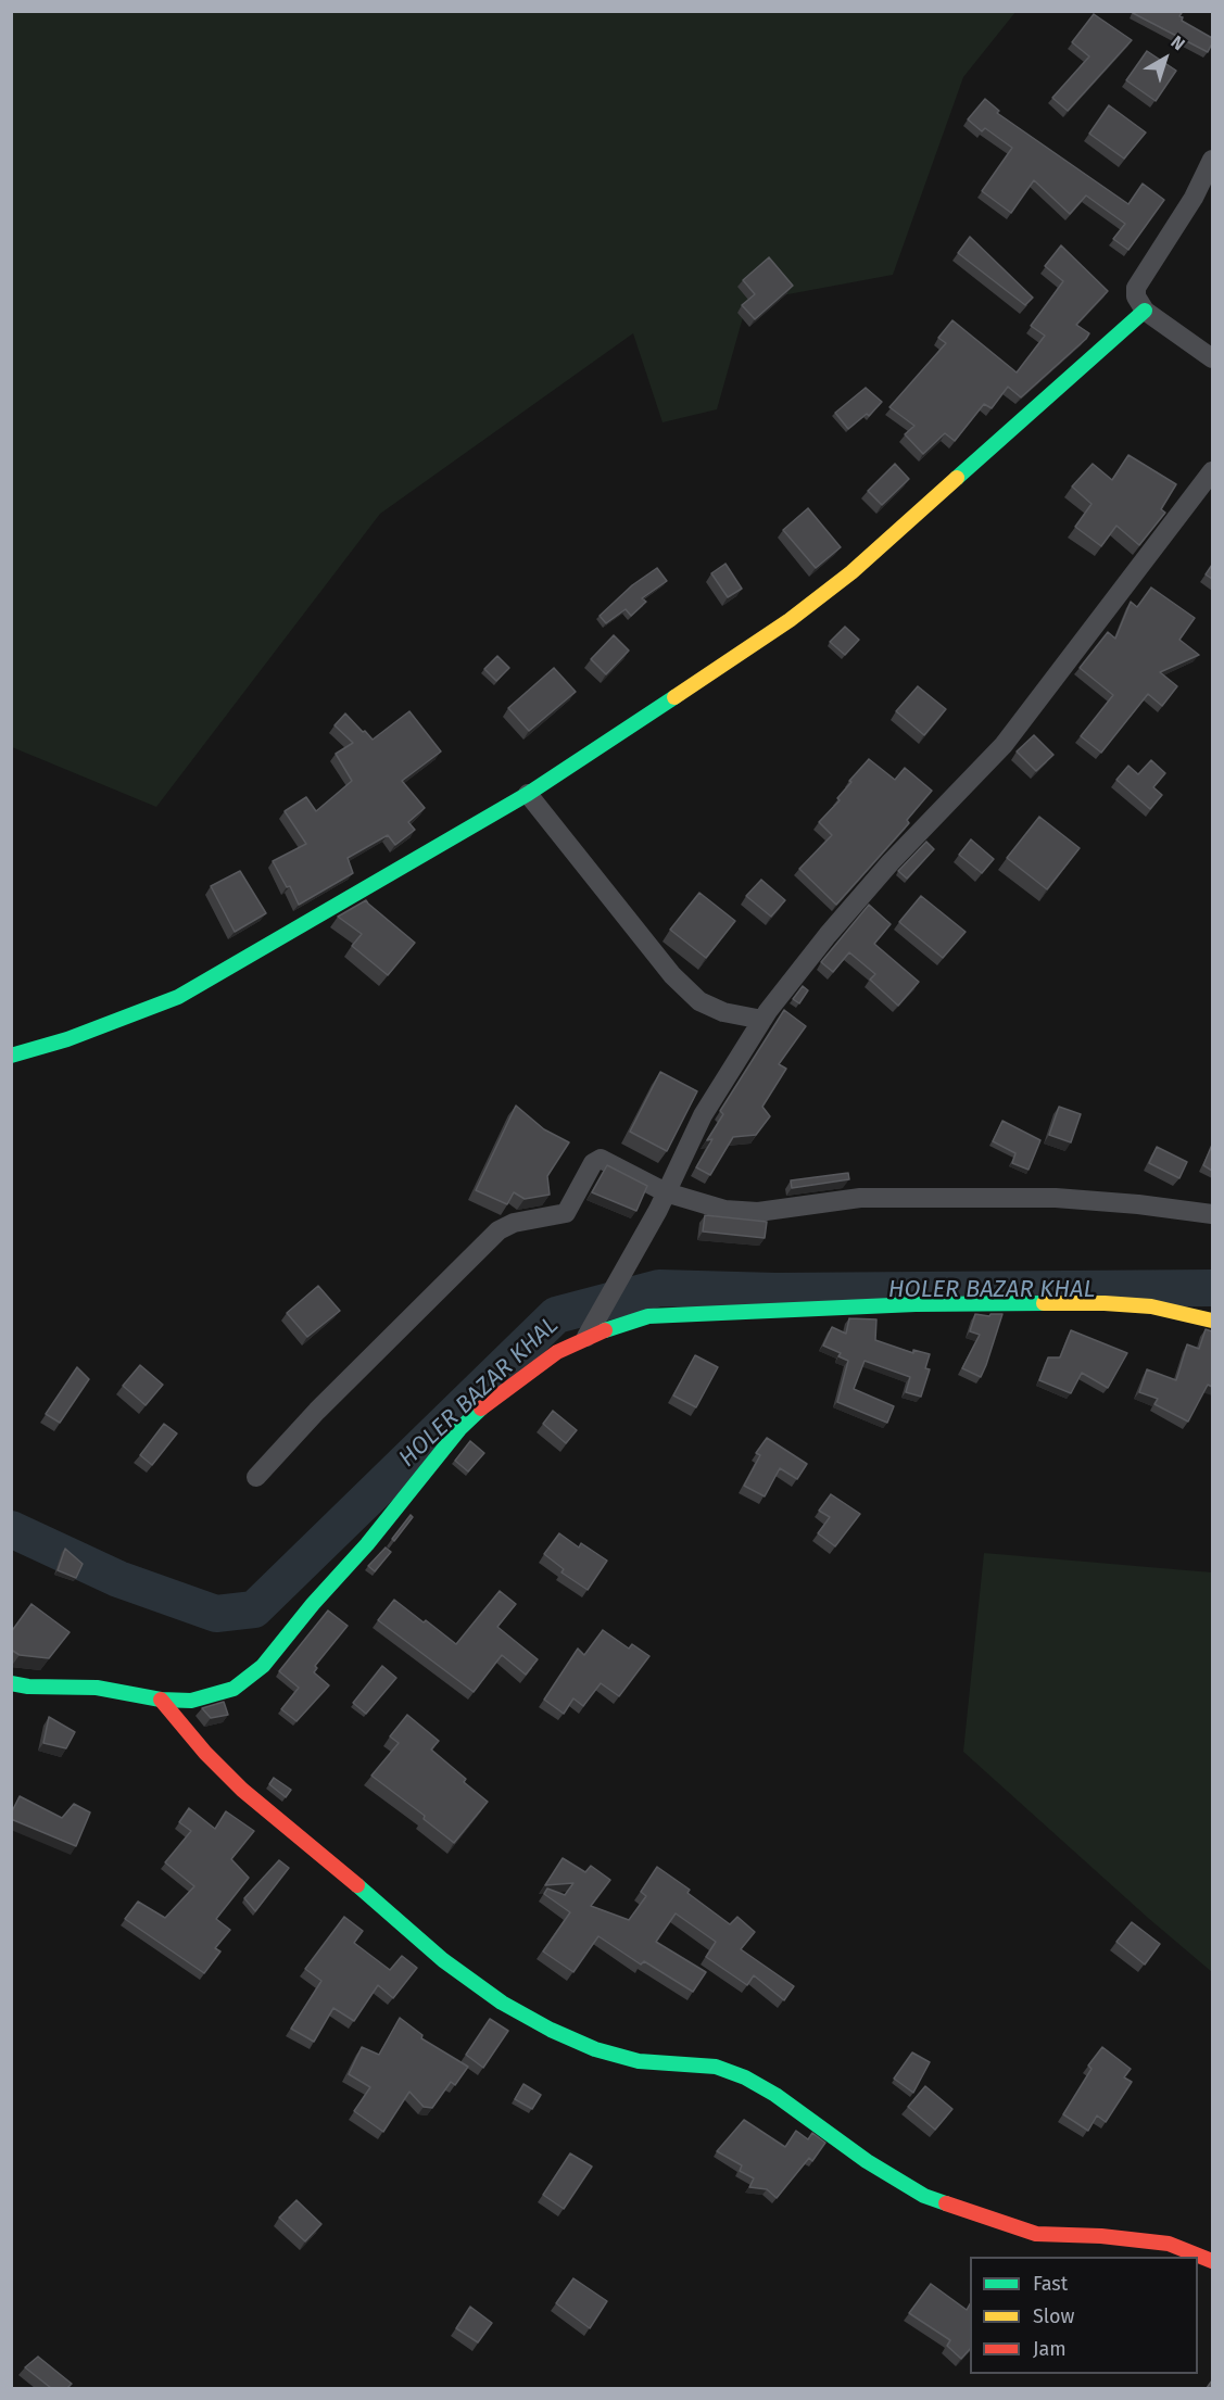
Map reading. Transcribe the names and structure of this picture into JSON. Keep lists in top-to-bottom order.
{
  "water": ["HOLER BAZAR KHAL"],
  "legend": ["Fast", "Slow", "Jam"],
  "north": "top right"
}
